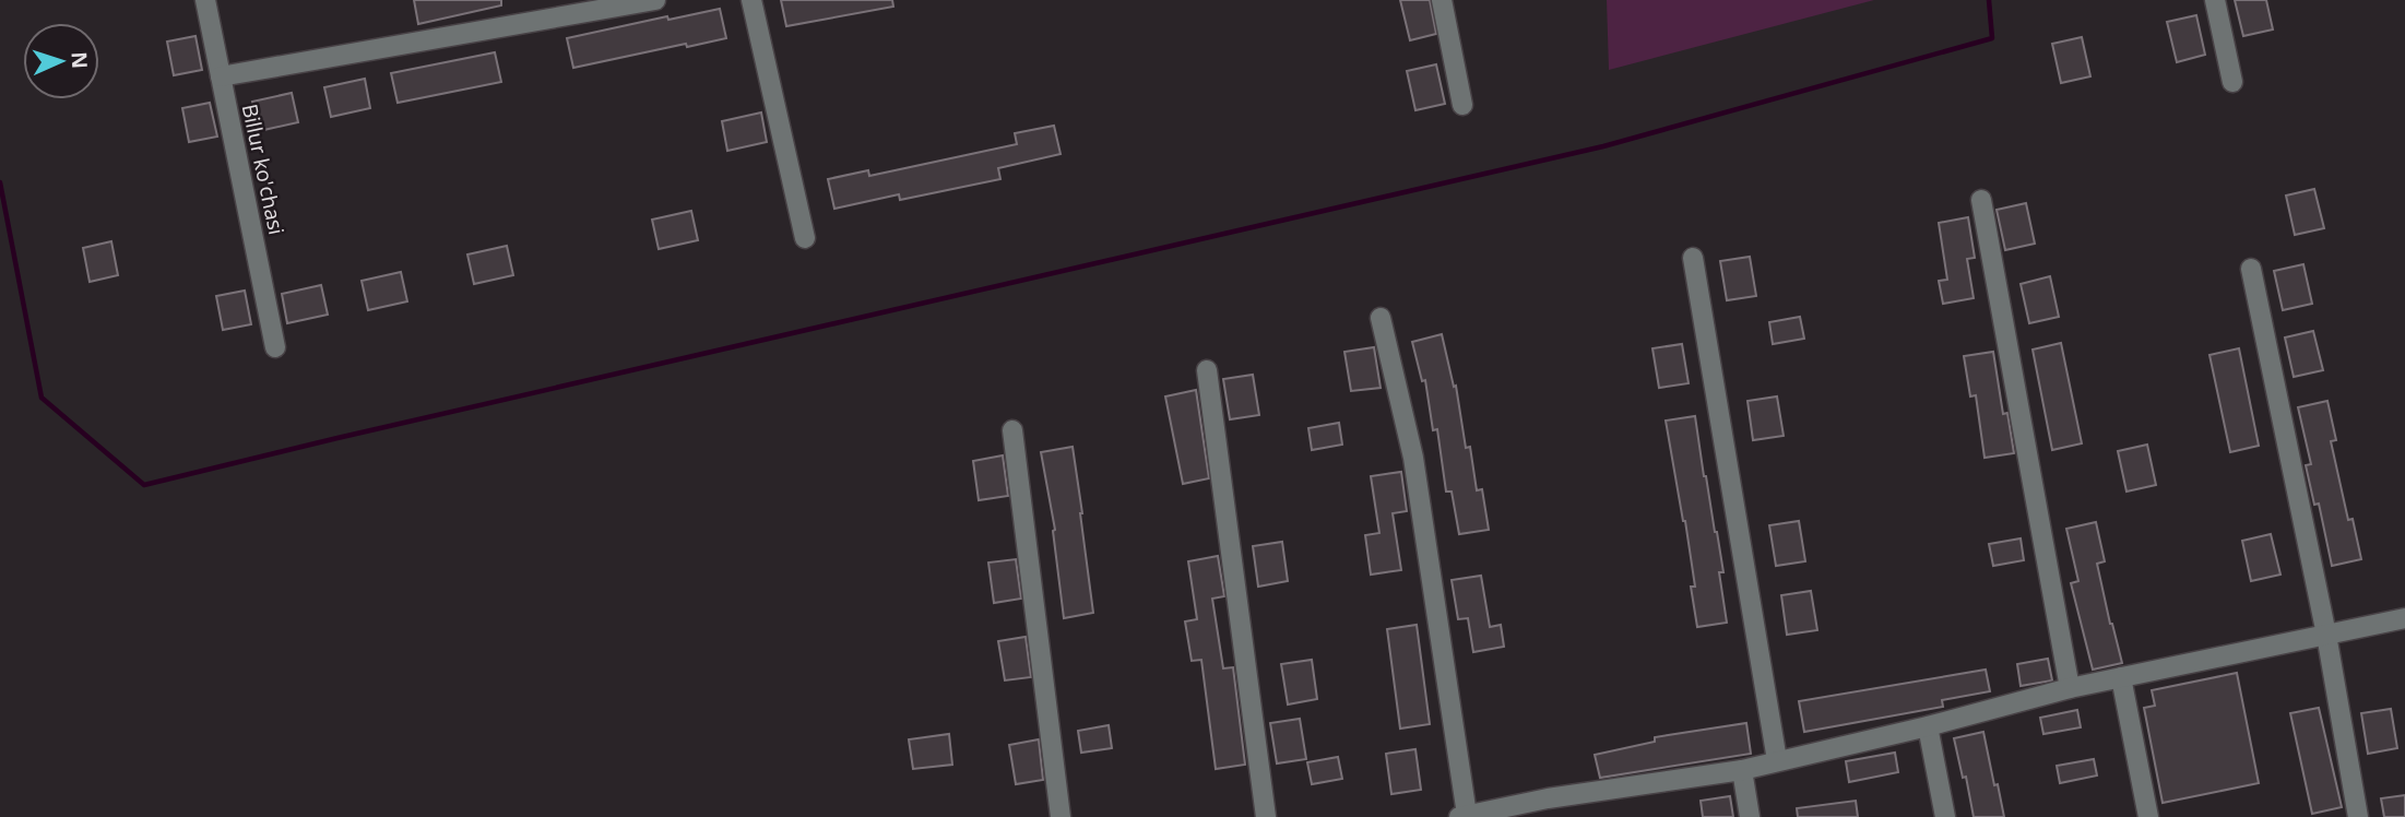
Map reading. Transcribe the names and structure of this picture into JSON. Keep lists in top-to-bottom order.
{
  "streets": {
    "street": ["Billur ko'chasi"]
  },
  "north": "right"
}
